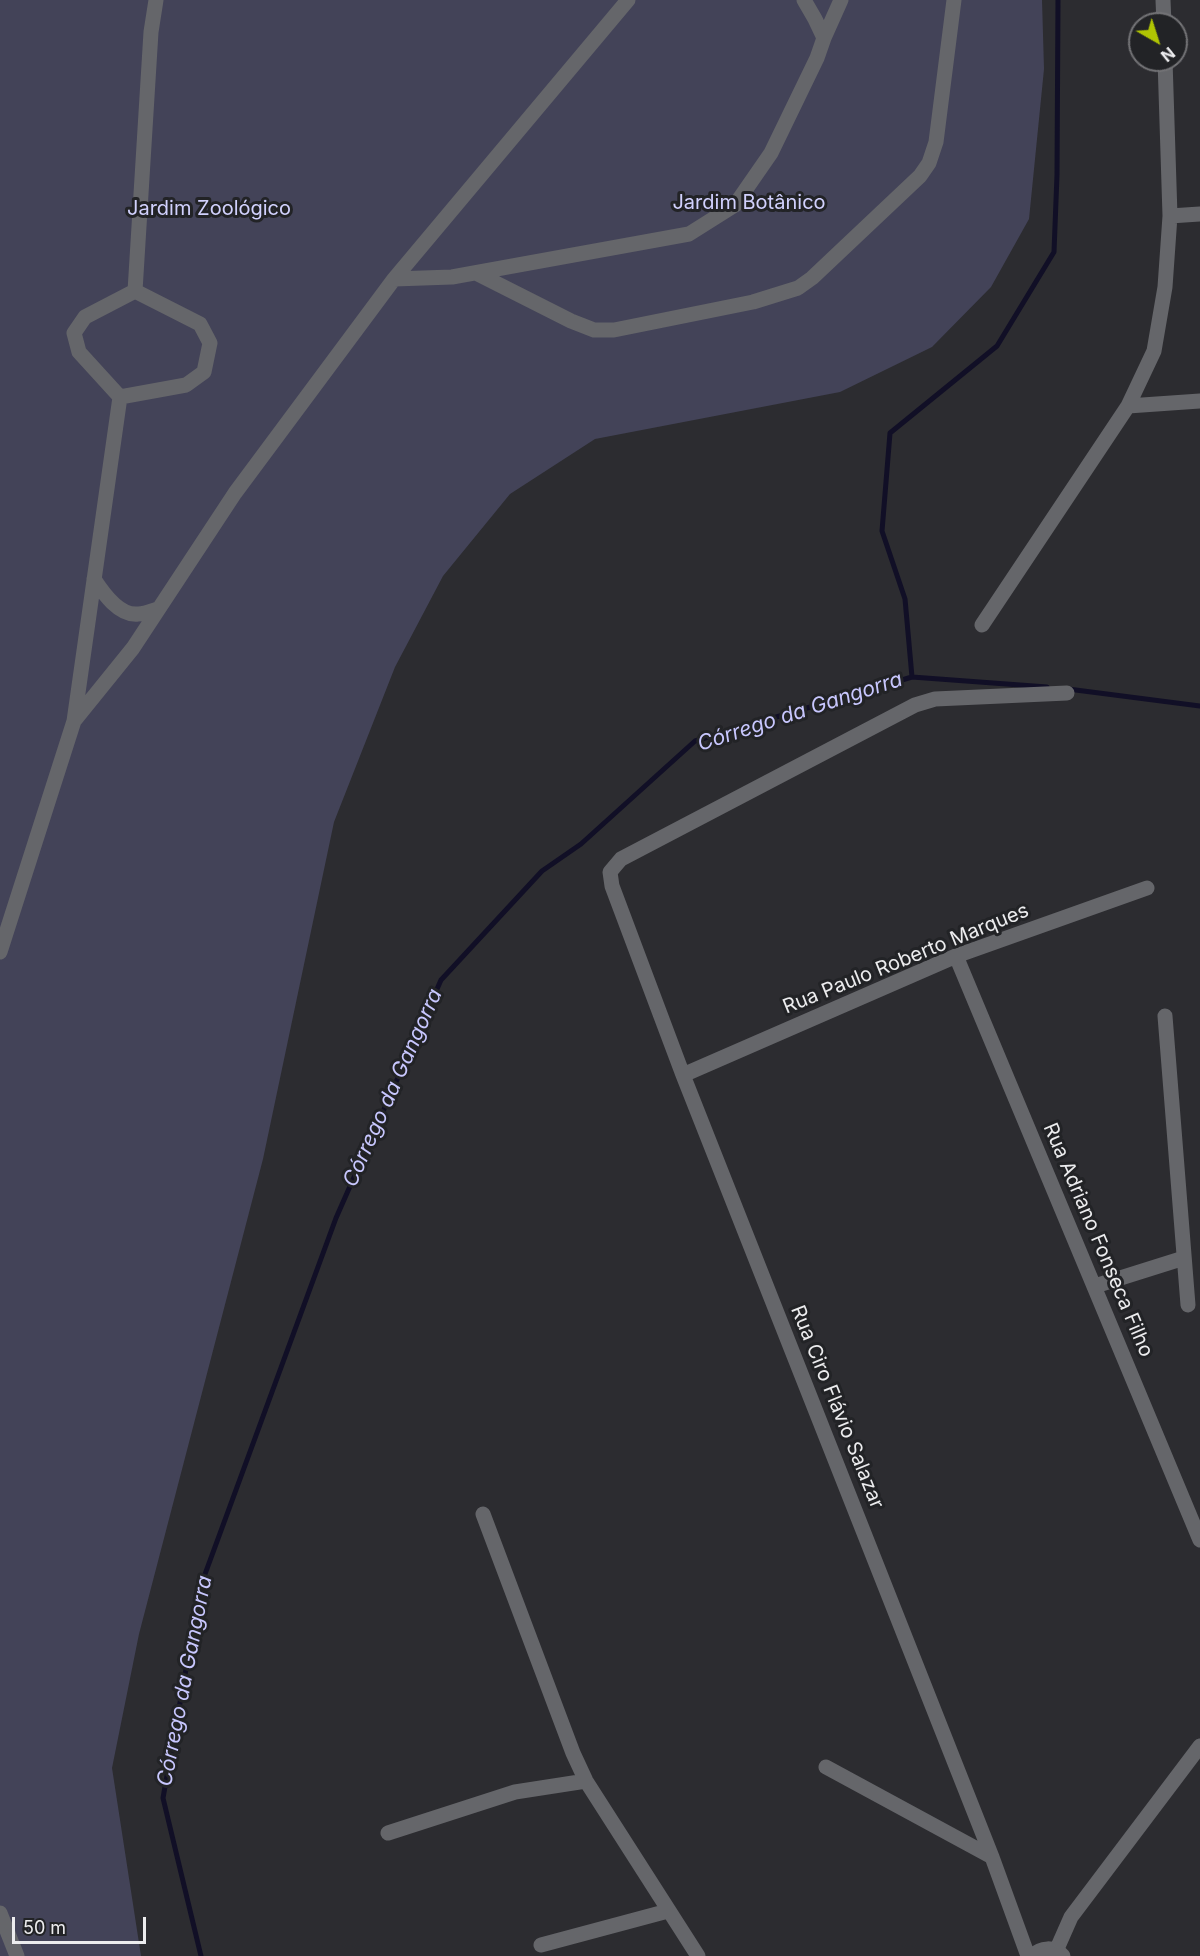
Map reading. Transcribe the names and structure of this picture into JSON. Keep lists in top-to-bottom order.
{
  "streets": {
    "street": ["Rua Paulo Roberto Marques", "Rua Adriano Fonseca Filho", "Rua Ciro Flávio Salazar"]
  },
  "crossings": [
    ["Rua Paulo Roberto Marques", "Rua Adriano Fonseca Filho"],
    ["Rua Paulo Roberto Marques", "Rua Ciro Flávio Salazar"]
  ],
  "water": ["Córrego da Gangorra"],
  "parks": ["Jardim Botânico", "Jardim Zoológico"],
  "scale_bar": "50 m",
  "north": "bottom right"
}
